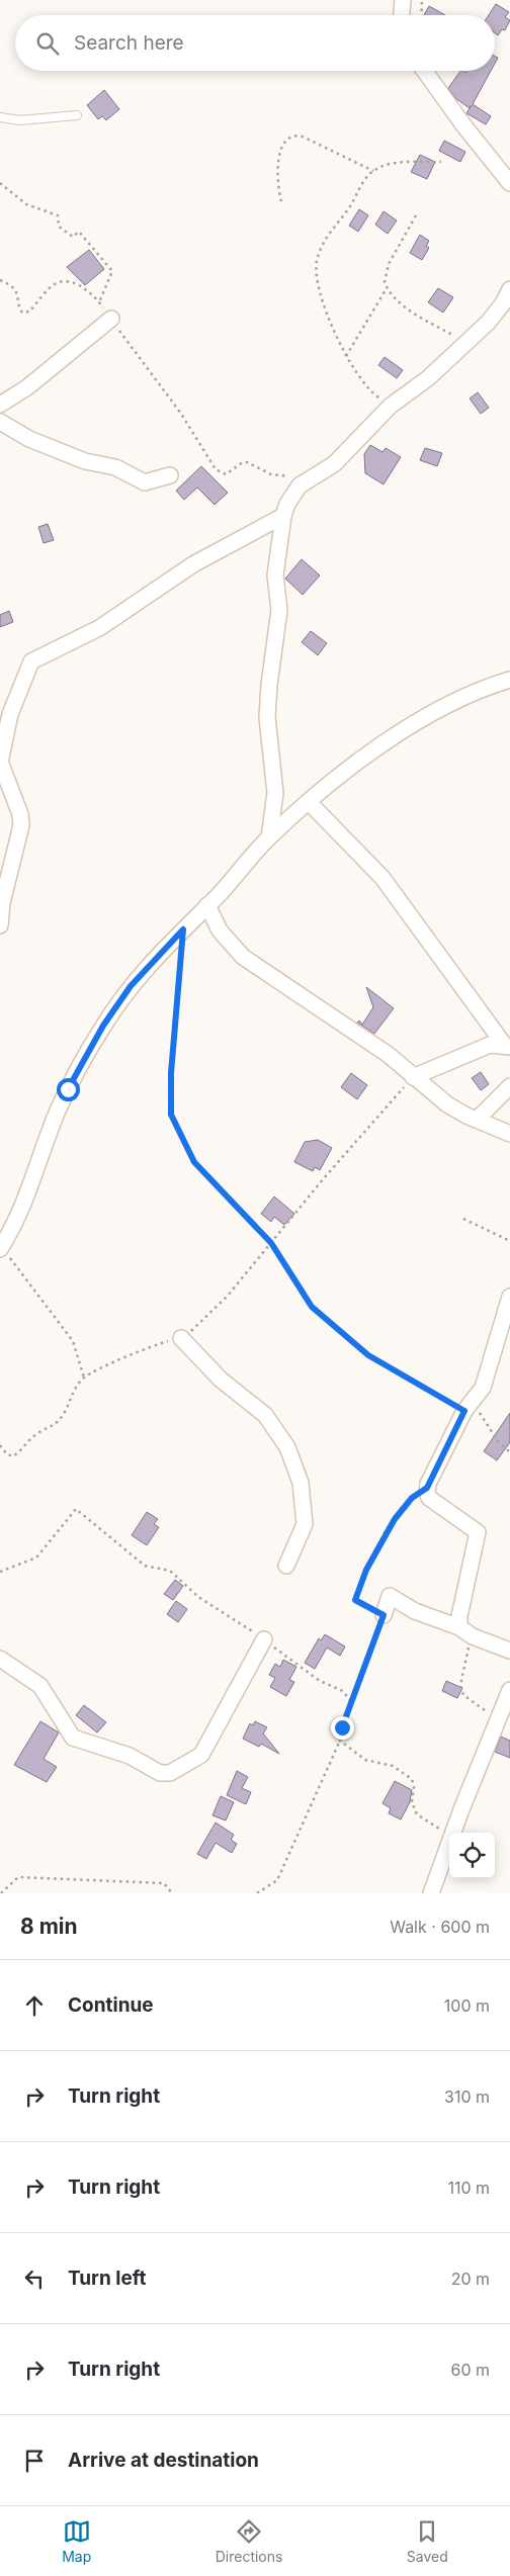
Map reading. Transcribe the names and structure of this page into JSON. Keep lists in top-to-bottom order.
{
  "page": {
    "search": "Search here",
    "heading": ["8 min", "Walk · 600 m"],
    "list": [
      ["Continue", "100 m"],
      ["Turn right", "310 m"],
      ["Turn right", "110 m"],
      ["Turn left", "20 m"],
      ["Turn right", "60 m"],
      "Arrive at destination"
    ],
    "nav": ["Map", "Directions", "Saved"]
  }
}
